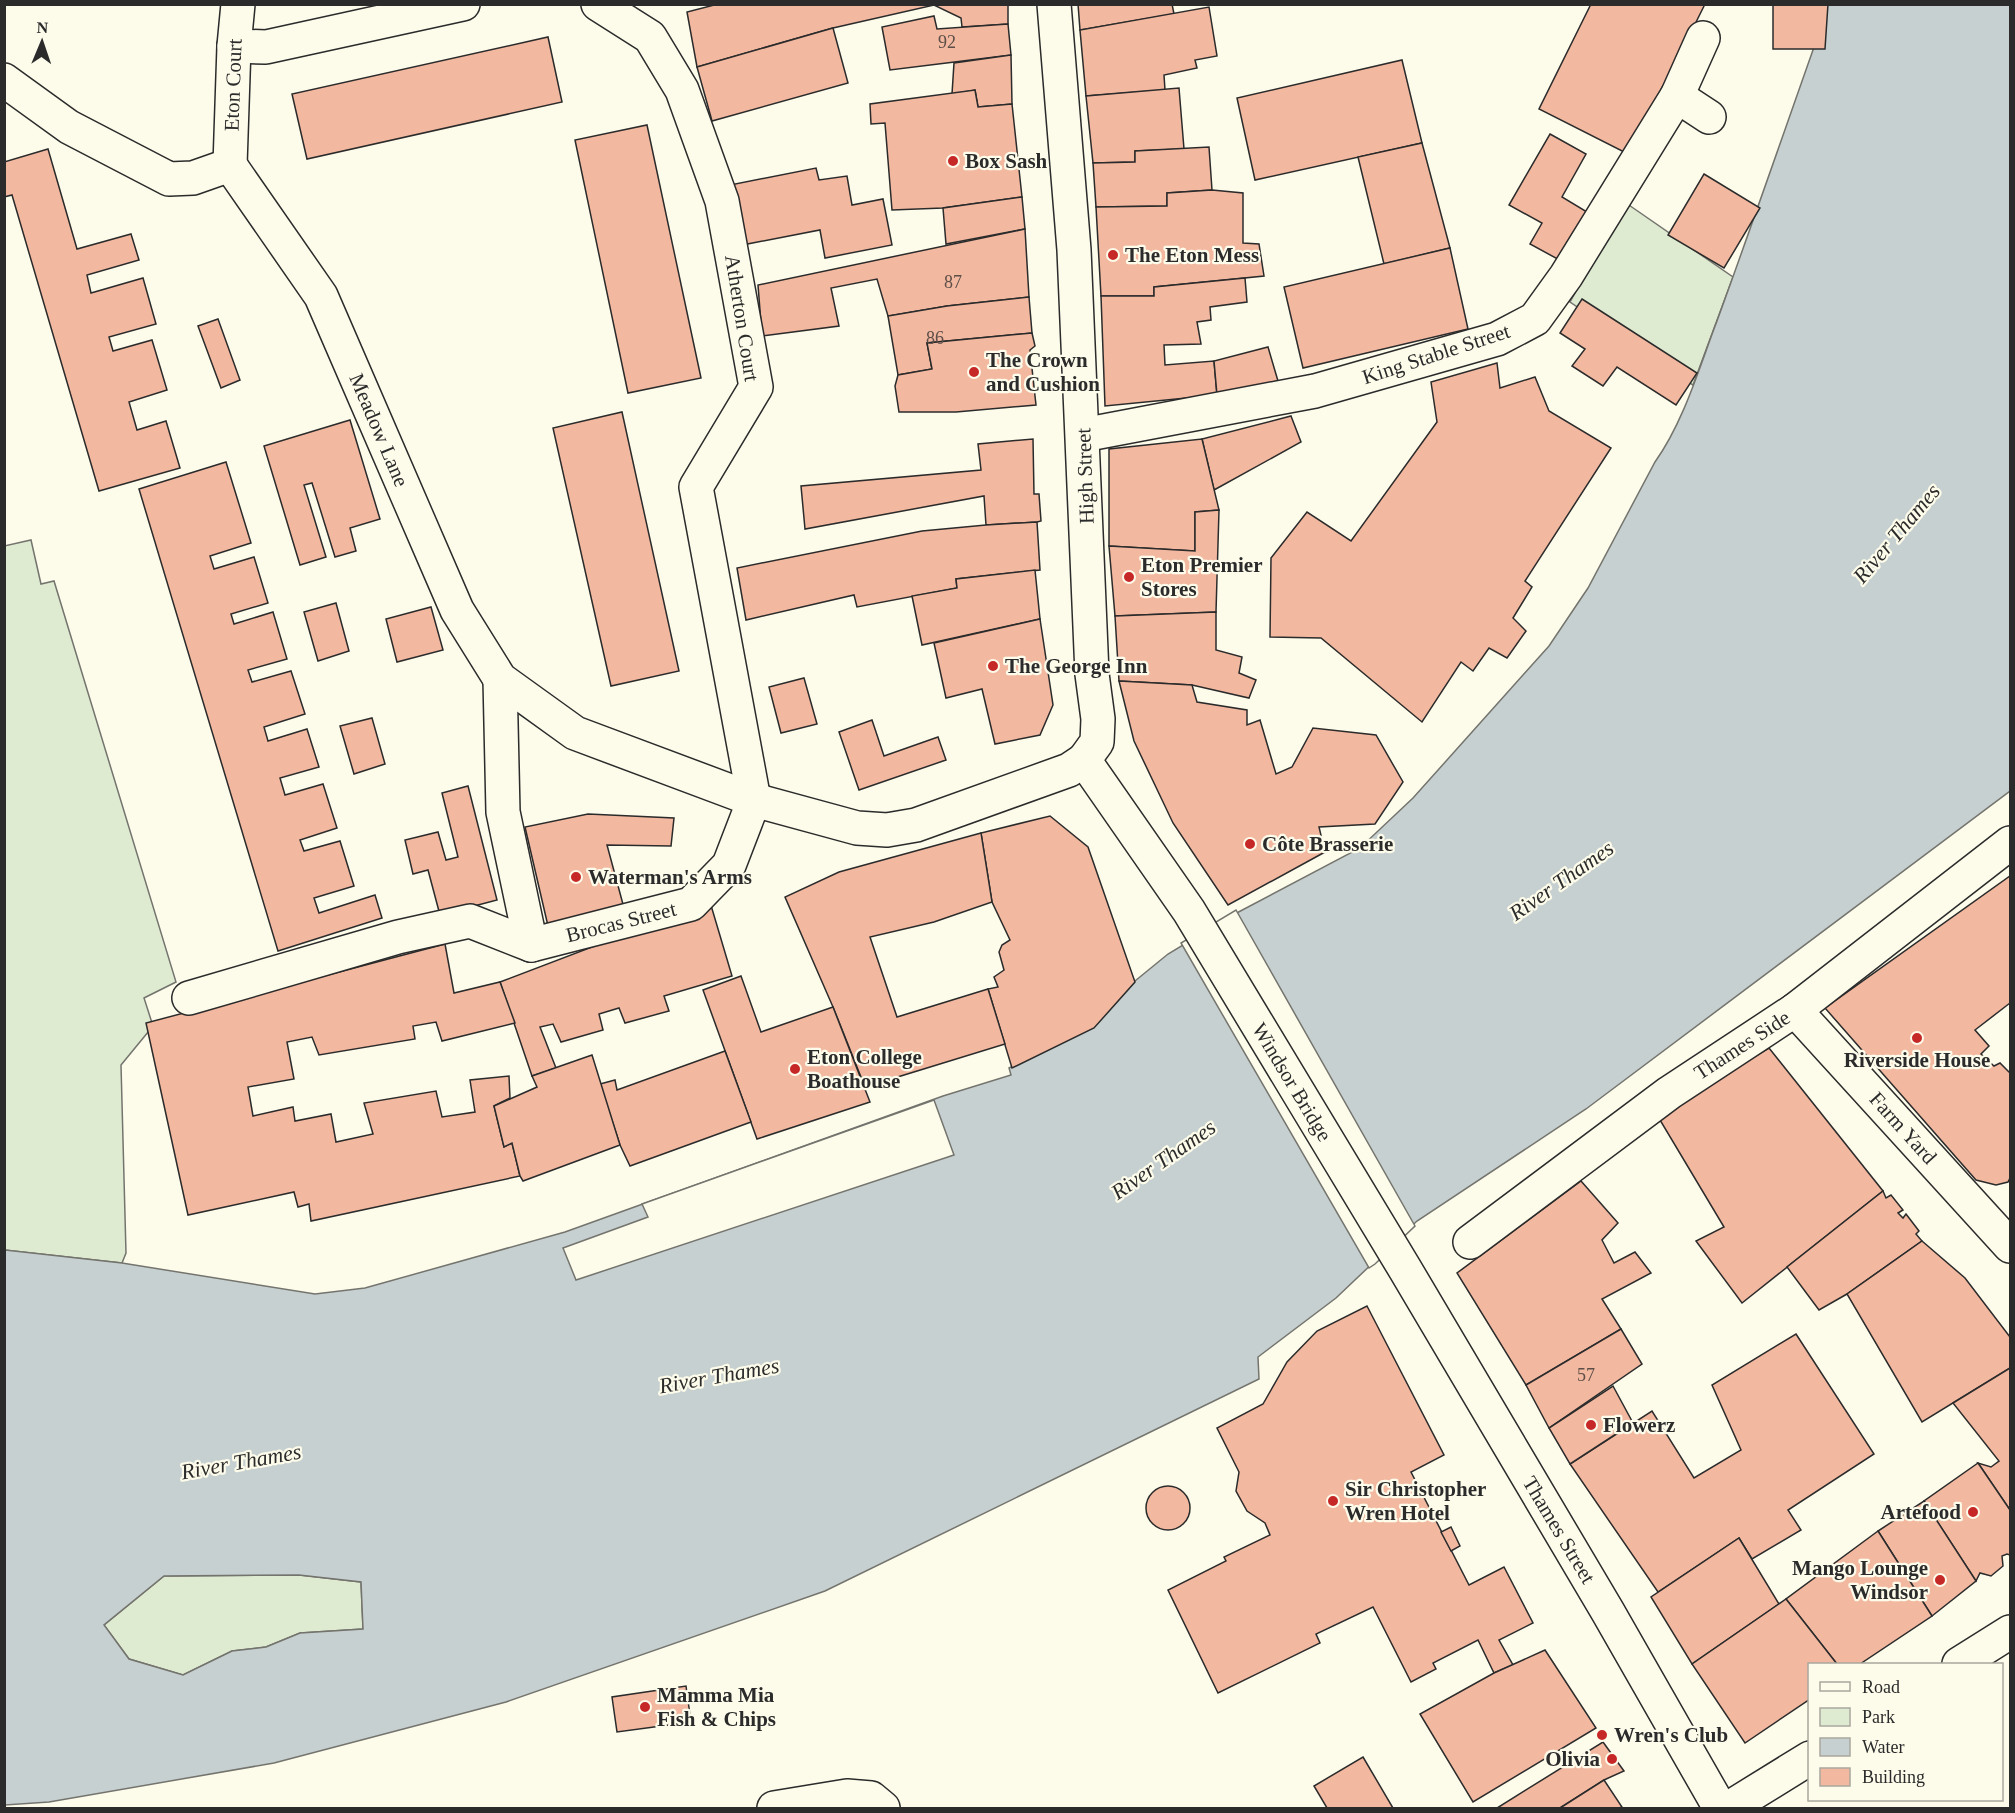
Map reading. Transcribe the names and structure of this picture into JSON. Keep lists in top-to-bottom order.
{
  "streets": {
    "street": [
      "Eton Court",
      "Atherton Court",
      "King Stable Street",
      "Meadow Lane",
      "High Street",
      "Brocas Street",
      "Thames Side",
      "Windsor Bridge",
      "Farm Yard",
      "Thames Street"
    ]
  },
  "crossings": [
    ["Eton Court", "Meadow Lane"],
    ["Atherton Court", "Meadow Lane"],
    ["Atherton Court", "Brocas Street"],
    ["King Stable Street", "High Street"],
    ["Meadow Lane", "Brocas Street"],
    ["High Street", "Windsor Bridge"],
    ["Thames Side", "Farm Yard"],
    ["Windsor Bridge", "Thames Street"]
  ],
  "water": ["River Thames"],
  "places": [
    "Box Sash",
    "The Eton Mess",
    "The Crown and Cushion",
    "Eton Premier Stores",
    "The George Inn",
    "Côte Brasserie",
    "Waterman's Arms",
    "Riverside House",
    "Eton College Boathouse",
    "Flowerz",
    "Sir Christopher Wren Hotel",
    "Artefood",
    "Mango Lounge Windsor",
    "Mamma Mia Fish & Chips",
    "Wren's Club",
    "Olivia"
  ],
  "house_numbers": [
    "92",
    "87",
    "86",
    "57"
  ],
  "legend": [
    "Road",
    "Park",
    "Water",
    "Building"
  ],
  "north": "top"
}
